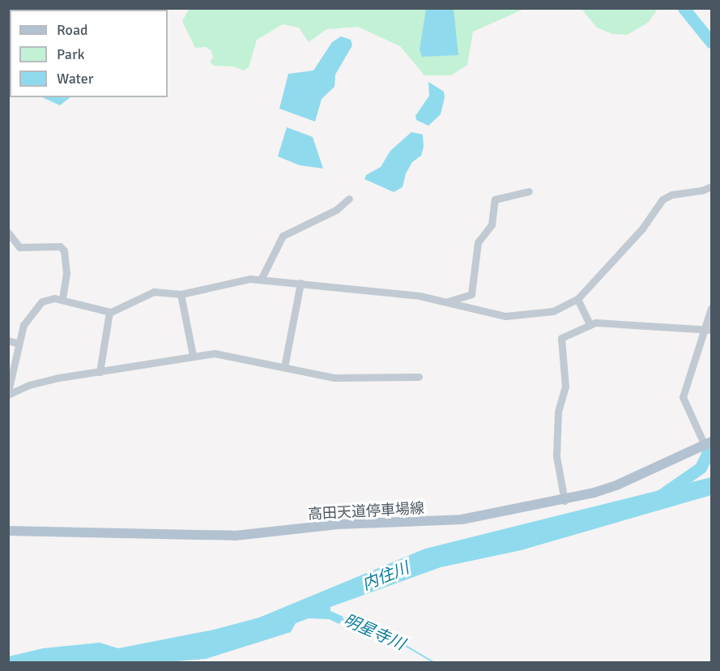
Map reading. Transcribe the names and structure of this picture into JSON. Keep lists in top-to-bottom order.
{
  "streets": {
    "main road": ["高田天道停車場線"]
  },
  "water": ["内住川", "明星寺川"],
  "legend": ["Road", "Park", "Water"]
}
